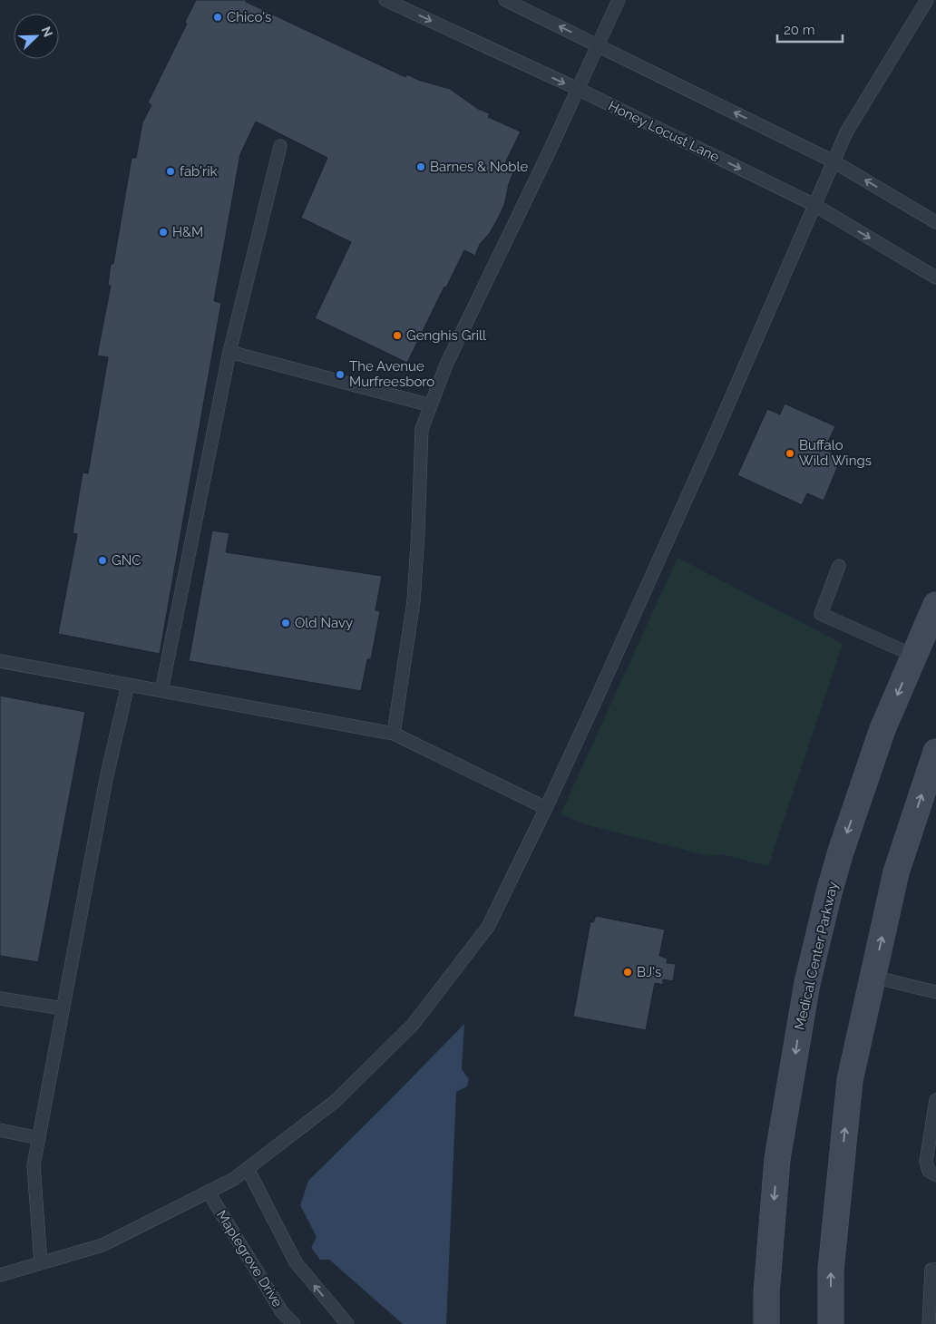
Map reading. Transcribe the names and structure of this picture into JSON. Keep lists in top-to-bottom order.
{
  "streets": {
    "main road": ["Medical Center Parkway"],
    "lane": ["Honey Locust Lane", "Maplegrove Drive"]
  },
  "places": [
    "Chico's",
    "Barnes & Noble",
    "fab'rik",
    "H&M",
    "Genghis Grill",
    "The Avenue Murfreesboro",
    "Buffalo Wild Wings",
    "GNC",
    "Old Navy",
    "BJ's"
  ],
  "scale_bar": "20 m",
  "north": "top right"
}
